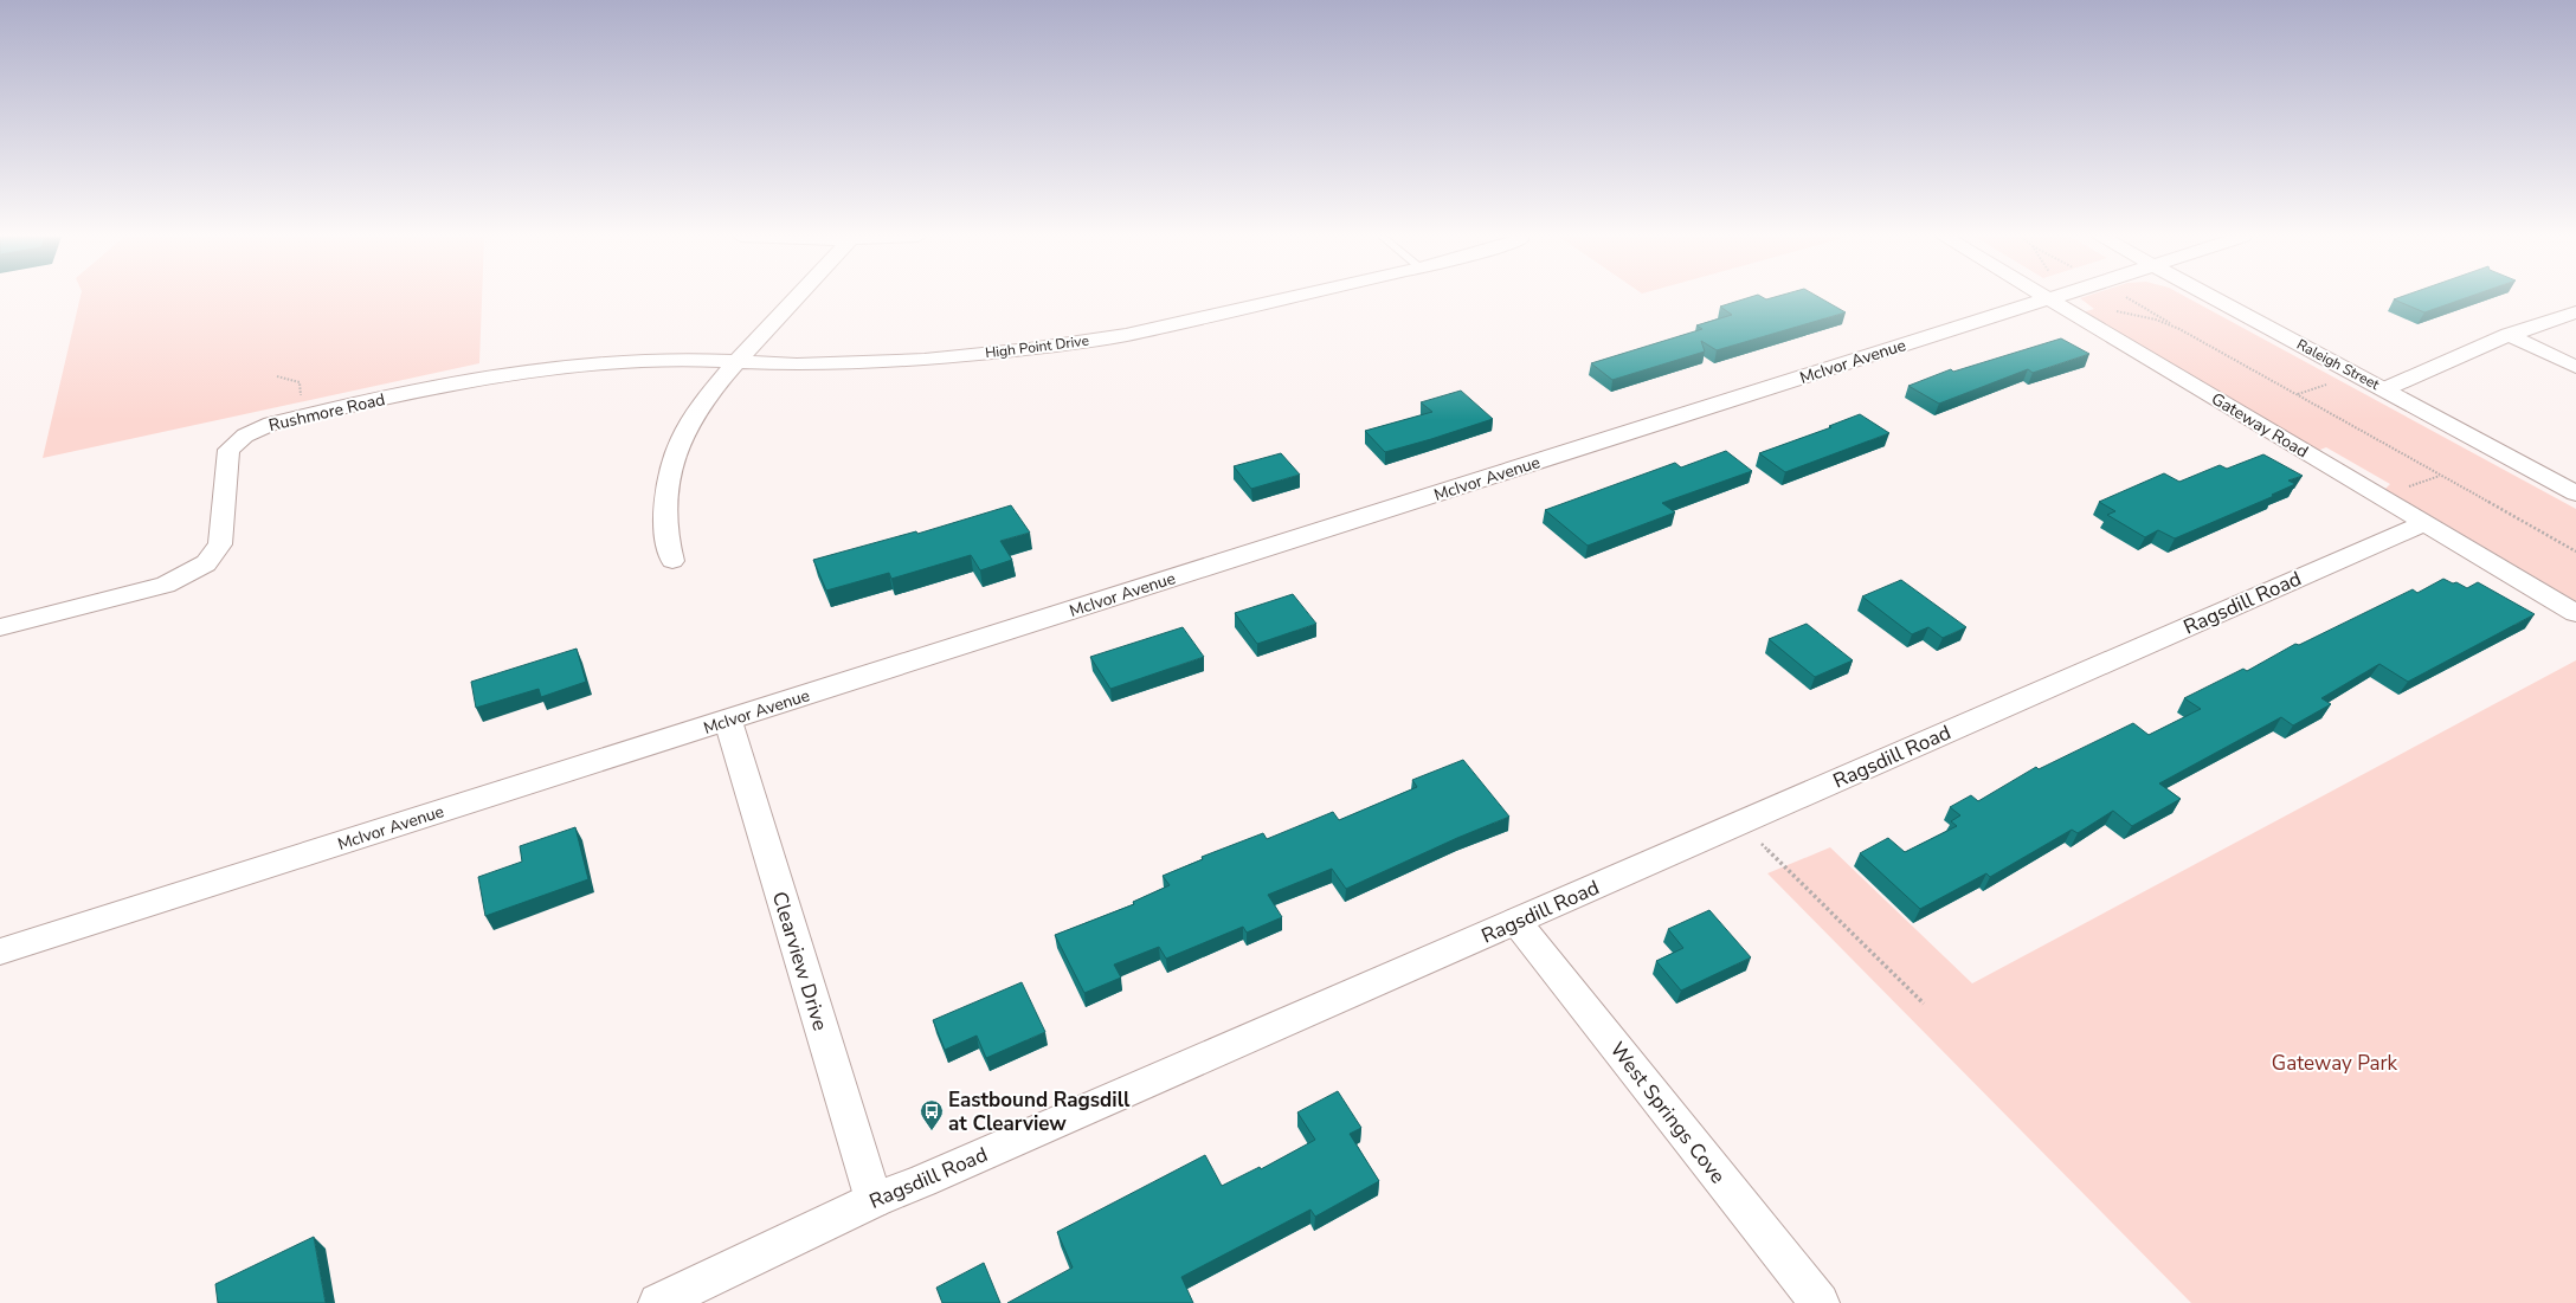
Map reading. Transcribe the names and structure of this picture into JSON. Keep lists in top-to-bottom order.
{
  "streets": {
    "street": [
      "High Point Drive",
      "McIvor Avenue",
      "Raleigh Street",
      "Rushmore Road",
      "Gateway Road",
      "Ragsdill Road",
      "Clearview Drive",
      "West Springs Cove"
    ]
  },
  "crossings": [
    ["High Point Drive", "Rushmore Road"],
    ["McIvor Avenue", "Clearview Drive"],
    ["Gateway Road", "Ragsdill Road"],
    ["Ragsdill Road", "Clearview Drive"],
    ["Ragsdill Road", "West Springs Cove"]
  ],
  "parks": ["Gateway Park"],
  "places": {
    "bus stop": ["Eastbound Ragsdill at Clearview"]
  }
}
